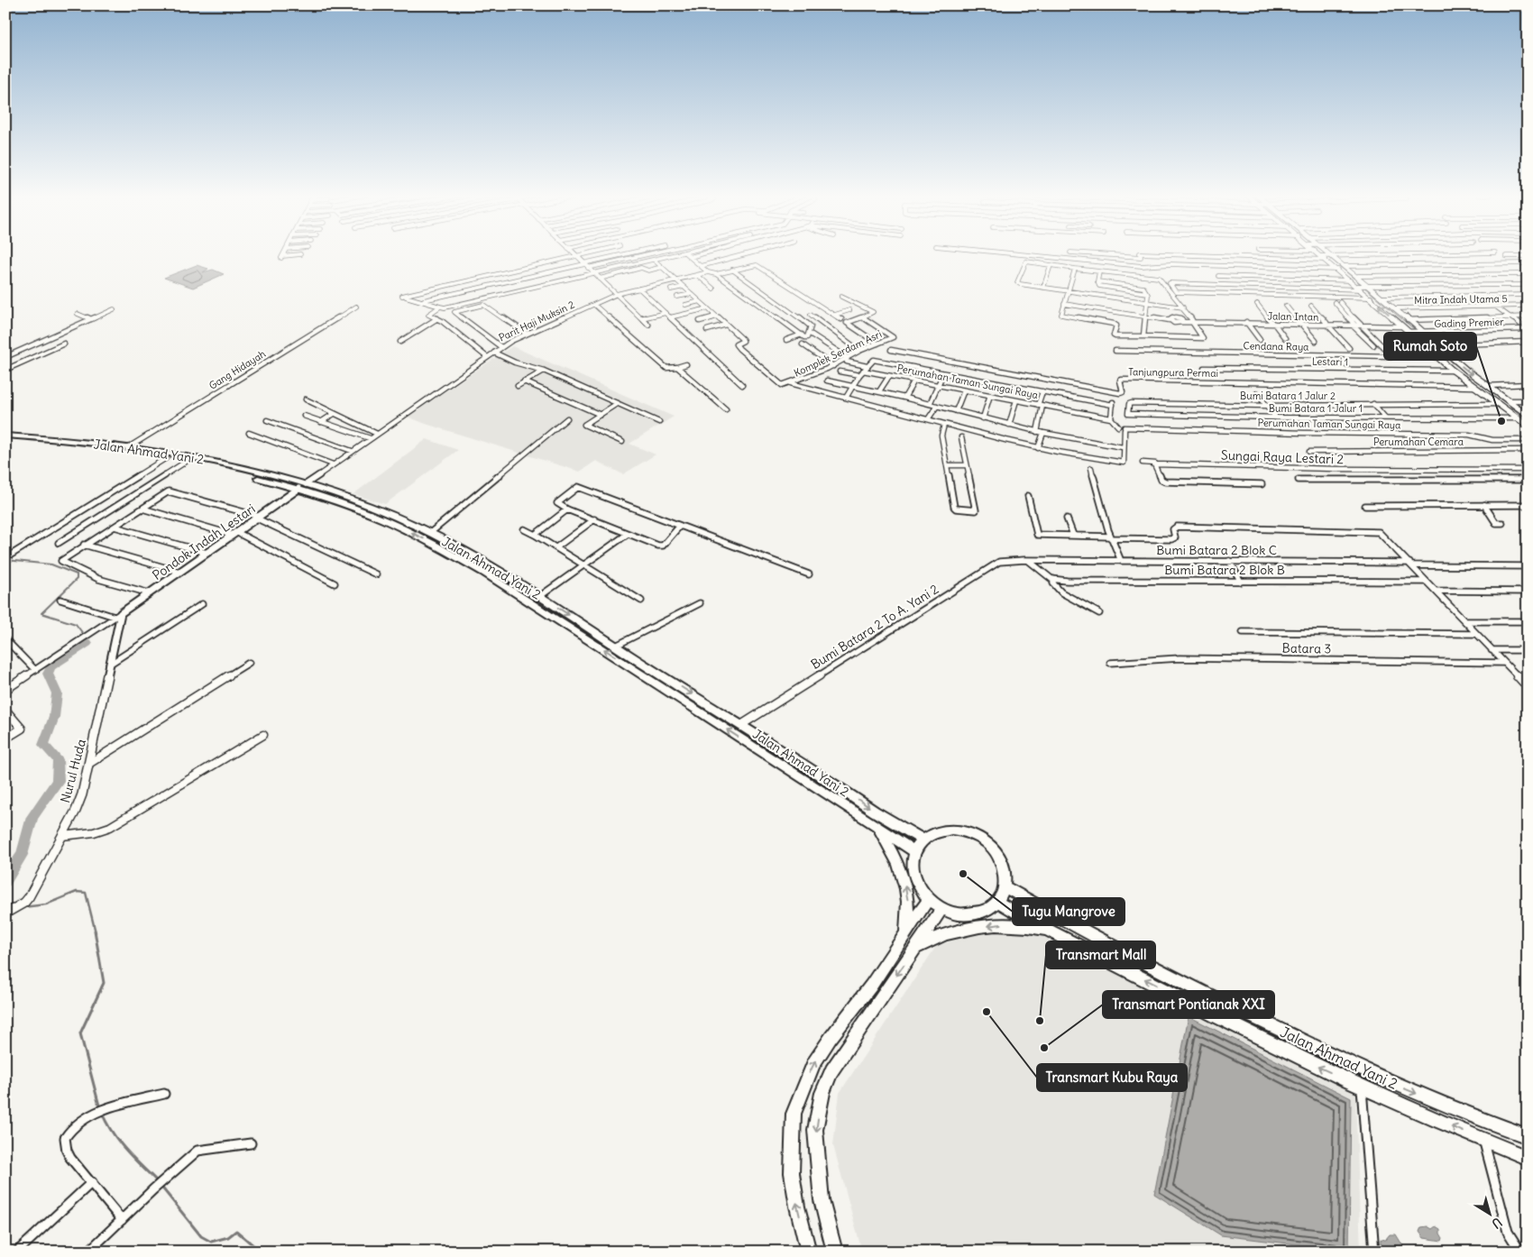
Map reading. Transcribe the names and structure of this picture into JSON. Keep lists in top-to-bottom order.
{
  "streets": {
    "highway": ["Jalan Ahmad Yani 2"],
    "street": [
      "Mitra Indah Utama 5",
      "Jalan Intan",
      "Parit Haji Muksin 2",
      "Gading Premier",
      "Cendana Raya",
      "Komplek Serdam Asri",
      "Lestari 1",
      "Gang Hidayah",
      "Tanjungpura Permai",
      "Perumahan Taman Sungai Raya",
      "Bumi Batara 1 Jalur 2",
      "Bumi Batara 1 Jalur 1",
      "Perumahan Cemara",
      "Sungai Raya Lestari 2",
      "Pondok Indah Lestari",
      "Bumi Batara 2 Blok C",
      "Bumi Batara 2 Blok B",
      "Bumi Batara 2 To A. Yani 2",
      "Batara 3",
      "Nurul Huda"
    ]
  },
  "crossings": [
    ["Parit Haji Muksin 2", "Jalan Ahmad Yani 2"],
    ["Parit Haji Muksin 2", "Pondok Indah Lestari"],
    ["Gang Hidayah", "Jalan Ahmad Yani 2"],
    ["Bumi Batara 1 Jalur 2", "Bumi Batara 1 Jalur 1"],
    ["Jalan Ahmad Yani 2", "Pondok Indah Lestari"],
    ["Jalan Ahmad Yani 2", "Bumi Batara 2 To A. Yani 2"],
    ["Pondok Indah Lestari", "Nurul Huda"],
    ["Bumi Batara 2 Blok C", "Bumi Batara 2 To A. Yani 2"]
  ],
  "places": [
    "Rumah Soto",
    "Tugu Mangrove",
    "Transmart Kubu Raya",
    "Transmart Mall",
    "Transmart Pontianak XXI"
  ],
  "north": "bottom right"
}
